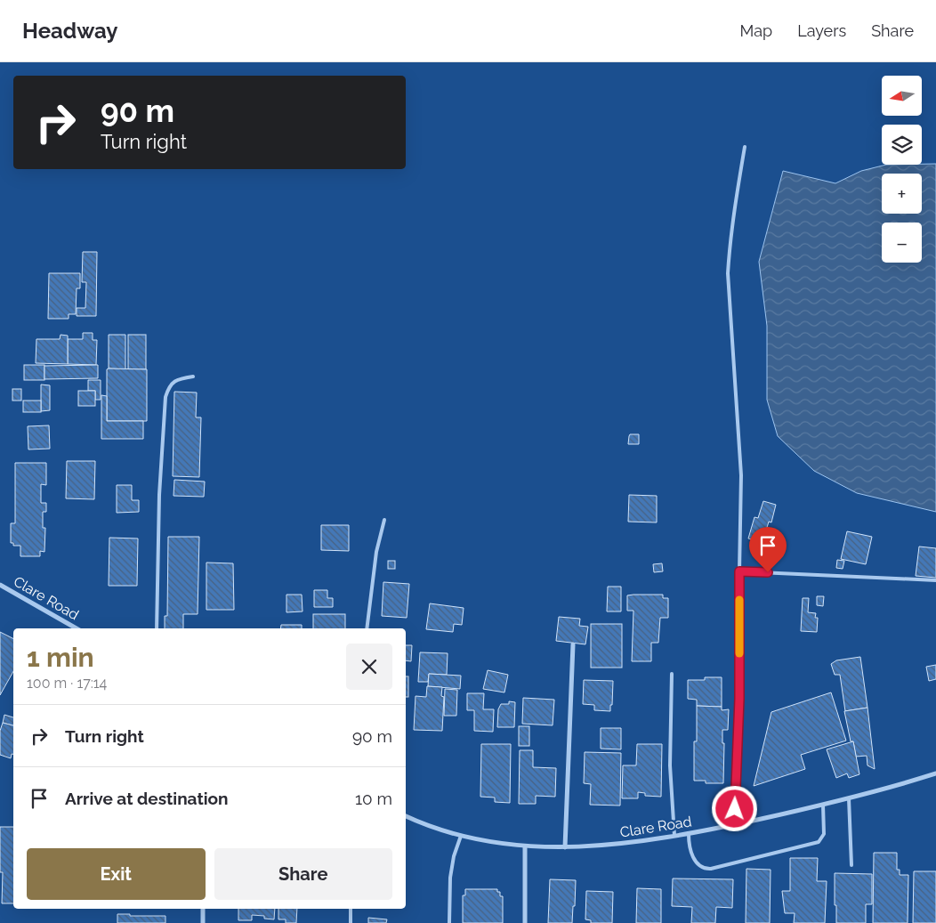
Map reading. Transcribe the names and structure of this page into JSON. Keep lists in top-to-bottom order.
{
  "streets": {
    "street": ["Clare Road"]
  },
  "north": "left",
  "page": {
    "header": "Headway",
    "nav": ["Map", "Layers", "Share"],
    "map_buttons": ["+", "−"],
    "turn": ["90 m", "Turn right"],
    "heading": ["1 min", "100 m · 17:14"],
    "list": [
      {
        "name": "Turn right",
        "value": "90 m"
      },
      {
        "name": "Arrive at destination",
        "value": "10 m"
      }
    ],
    "buttons": ["Exit", "Share"]
  }
}
